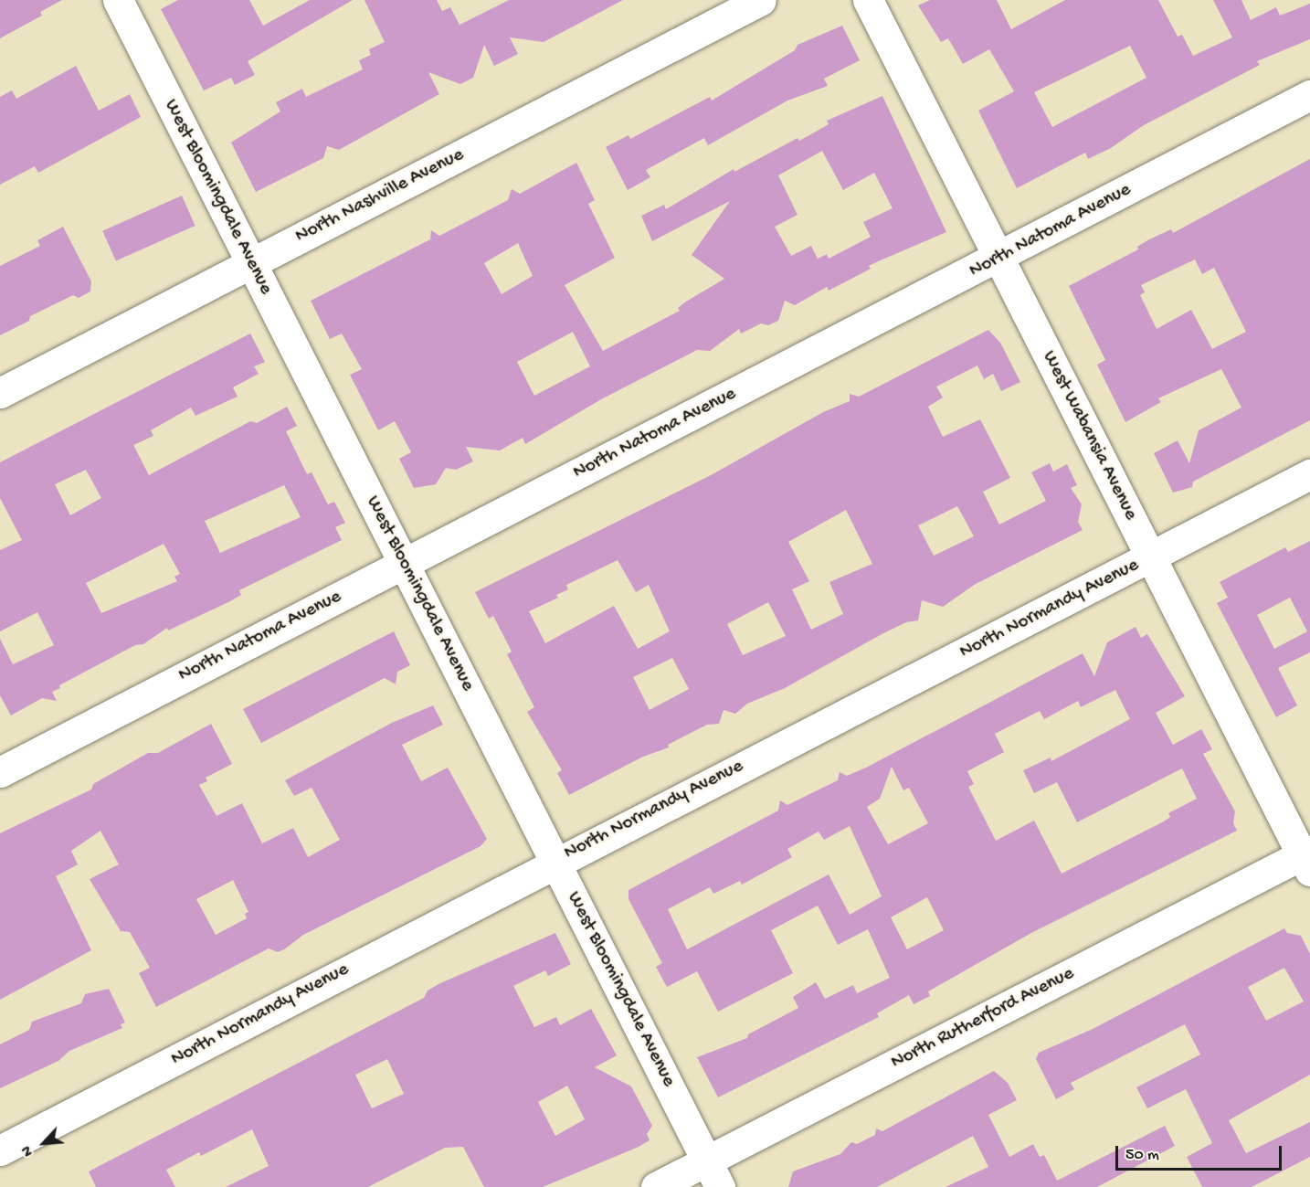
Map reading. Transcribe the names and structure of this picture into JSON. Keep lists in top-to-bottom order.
{
  "streets": {
    "street": [
      "North Nashville Avenue",
      "West Bloomingdale Avenue",
      "North Natoma Avenue",
      "West Wabansia Avenue",
      "North Normandy Avenue",
      "North Rutherford Avenue"
    ]
  },
  "crossings": [
    ["North Nashville Avenue", "West Bloomingdale Avenue"],
    ["West Bloomingdale Avenue", "North Natoma Avenue"],
    ["West Bloomingdale Avenue", "North Normandy Avenue"],
    ["West Bloomingdale Avenue", "North Rutherford Avenue"],
    ["North Natoma Avenue", "West Wabansia Avenue"],
    ["West Wabansia Avenue", "North Normandy Avenue"],
    ["West Wabansia Avenue", "North Rutherford Avenue"]
  ],
  "scale_bar": "50 m",
  "north": "bottom left"
}
